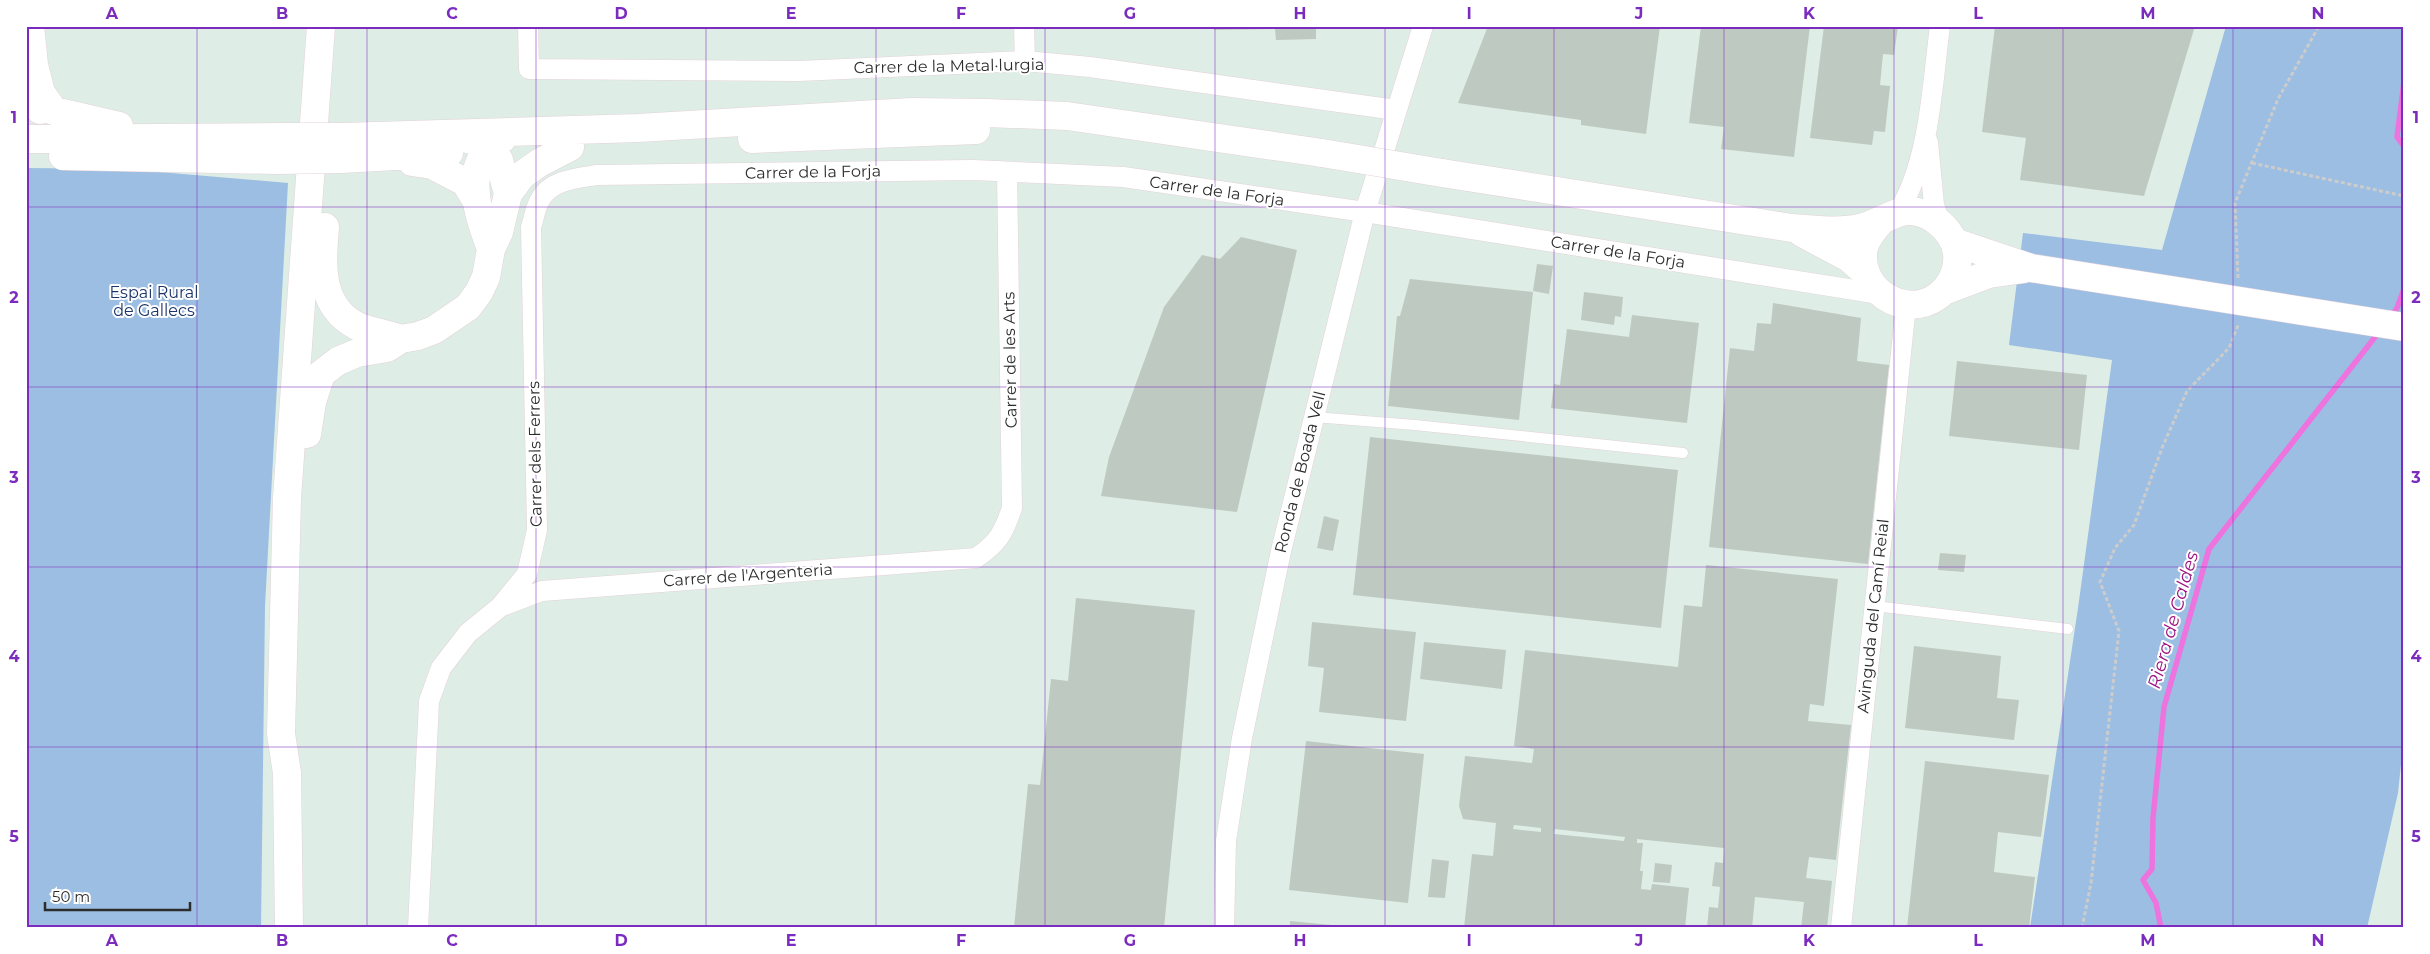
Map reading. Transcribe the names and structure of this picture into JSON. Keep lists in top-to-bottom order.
{
  "streets": {
    "street": [
      "Carrer de la Metal·lurgia",
      "Carrer de la Forja",
      "Carrer de les Arts",
      "Carrer dels Ferrers",
      "Ronda de Boada Vell",
      "Carrer de l'Argenteria",
      "Avinguda del Camí Reial"
    ]
  },
  "crossings": [
    ["Carrer de la Metal·lurgia", "Ronda de Boada Vell"],
    ["Carrer de la Forja", "Carrer de les Arts"],
    ["Carrer de la Forja", "Carrer dels Ferrers"],
    ["Carrer de la Forja", "Ronda de Boada Vell"],
    ["Carrer de la Forja", "Avinguda del Camí Reial"],
    ["Carrer de les Arts", "Carrer de l'Argenteria"],
    ["Carrer dels Ferrers", "Carrer de l'Argenteria"]
  ],
  "water": ["Riera de Caldes"],
  "parks": ["Espai Rural de Gallecs"],
  "scale_bar": "50 m",
  "grid": {
    "columns": [
      "A",
      "B",
      "C",
      "D",
      "E",
      "F",
      "G",
      "H",
      "I",
      "J",
      "K",
      "L",
      "M",
      "N"
    ],
    "rows": [
      "1",
      "2",
      "3",
      "4",
      "5"
    ]
  }
}
